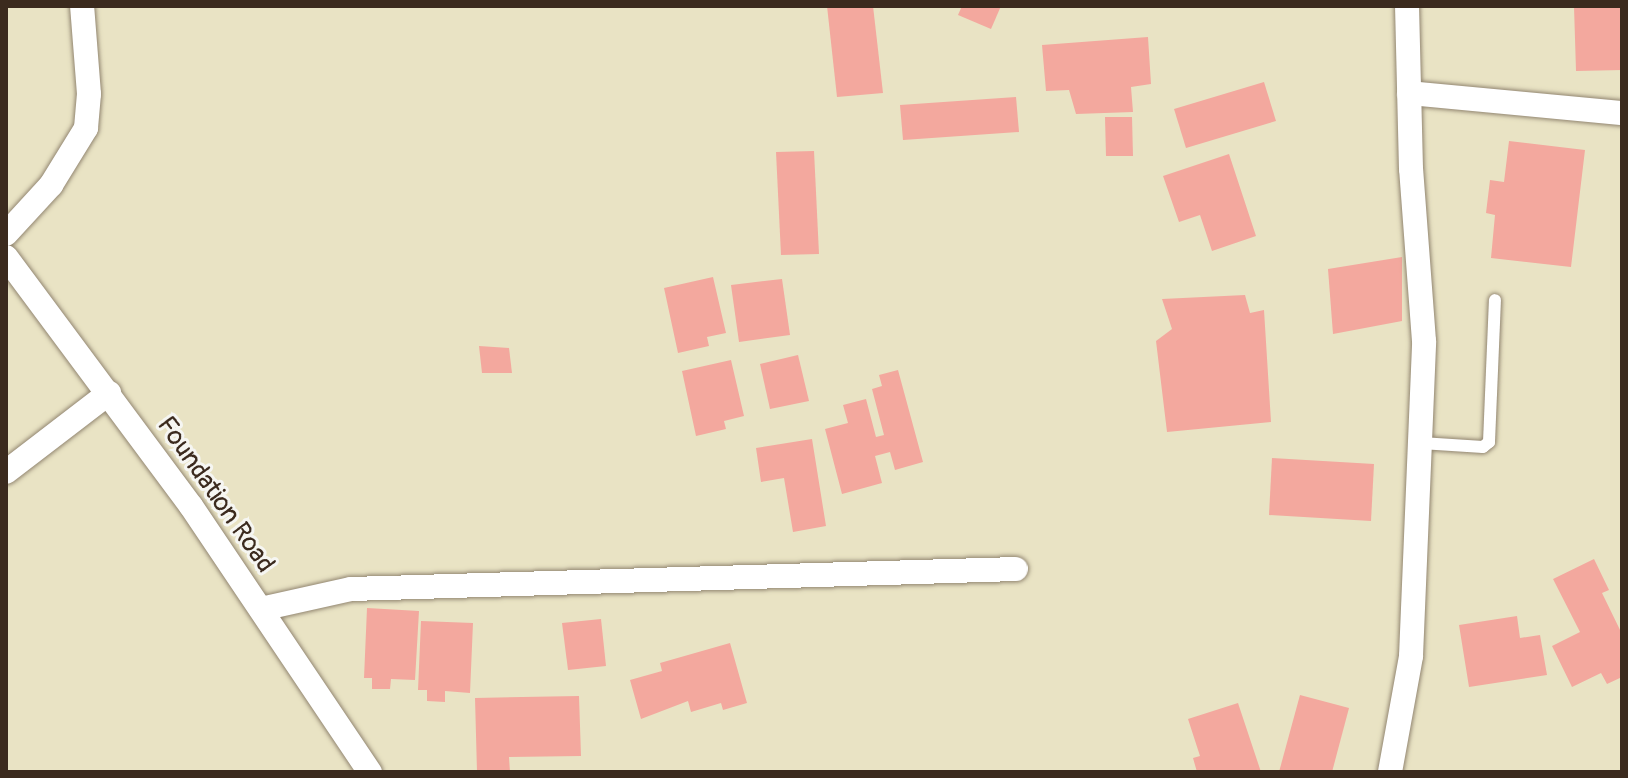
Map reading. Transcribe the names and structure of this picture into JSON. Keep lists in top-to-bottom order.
{
  "streets": {
    "street": ["Foundation Road"]
  }
}
